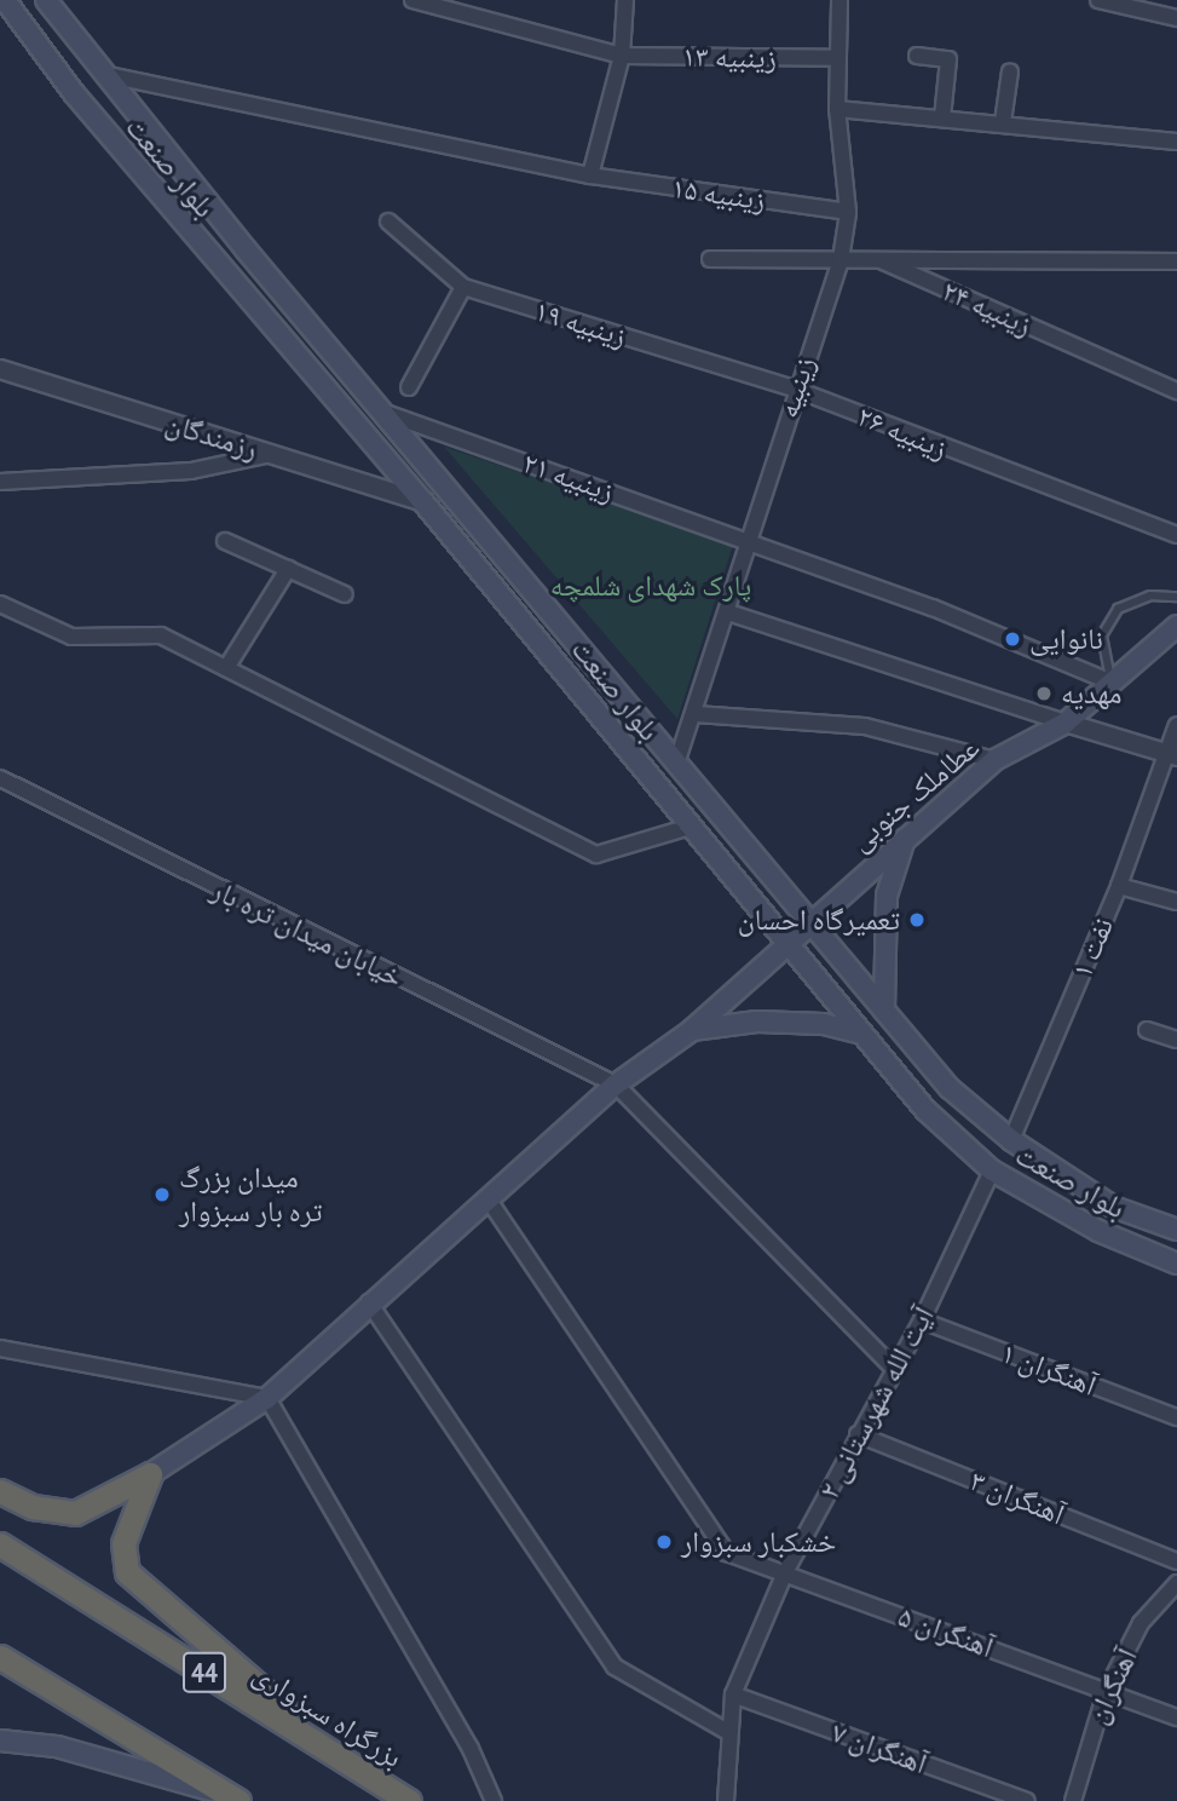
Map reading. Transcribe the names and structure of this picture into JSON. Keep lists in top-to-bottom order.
{
  "streets": {
    "highway": ["44", "بزرگراه سبزواری"],
    "main road": ["بلوار صنعت", "عطاملک جنوبی"],
    "street": [
      "زینبیه ۱۳",
      "زینبیه ۱۵",
      "زینبیه ۲۴",
      "زینبیه ۱۹",
      "زینبیه",
      "زینبیه ۲۶",
      "رزمندگان",
      "زینبیه ۲۱",
      "خیابان میدان تره بار",
      "نفت ۱",
      "آهنگران ۱",
      "آیت الله شهرستانی ۲",
      "آهنگران ۳",
      "آهنگران ۵",
      "آهنگران",
      "آهنگران ۷"
    ]
  },
  "crossings": [
    ["زینبیه ۱۳", "زینبیه"],
    ["بلوار صنعت", "زینبیه ۱۵"],
    ["بلوار صنعت", "زینبیه"],
    ["بلوار صنعت", "رزمندگان"],
    ["بلوار صنعت", "زینبیه ۲۱"],
    ["بلوار صنعت", "عطاملک جنوبی"],
    ["بلوار صنعت", "نفت ۱"],
    ["بلوار صنعت", "آیت الله شهرستانی ۲"],
    ["زینبیه ۱۵", "زینبیه"],
    ["زینبیه ۱۹", "زینبیه"],
    ["زینبیه ۱۹", "زینبیه ۲۶"],
    ["زینبیه", "زینبیه ۲۶"],
    ["زینبیه", "زینبیه ۲۱"],
    ["زینبیه ۲۱", "عطاملک جنوبی"],
    ["عطاملک جنوبی", "خیابان میدان تره بار"],
    ["عطاملک جنوبی", "آهنگران ۵"],
    ["خیابان میدان تره بار", "آیت الله شهرستانی ۲"],
    ["آهنگران ۱", "آیت الله شهرستانی ۲"],
    ["آیت الله شهرستانی ۲", "آهنگران ۳"],
    ["آیت الله شهرستانی ۲", "آهنگران ۵"],
    ["آیت الله شهرستانی ۲", "آهنگران ۷"],
    ["آهنگران ۵", "آهنگران"]
  ],
  "parks": ["پارک شهدای شلمچه"],
  "places": [
    "نانوایی",
    "مهدیه",
    "تعمیرگاه احسان",
    "میدان بزرگ تره بار سبزوار",
    "خشکبار سبزوار"
  ]
}
